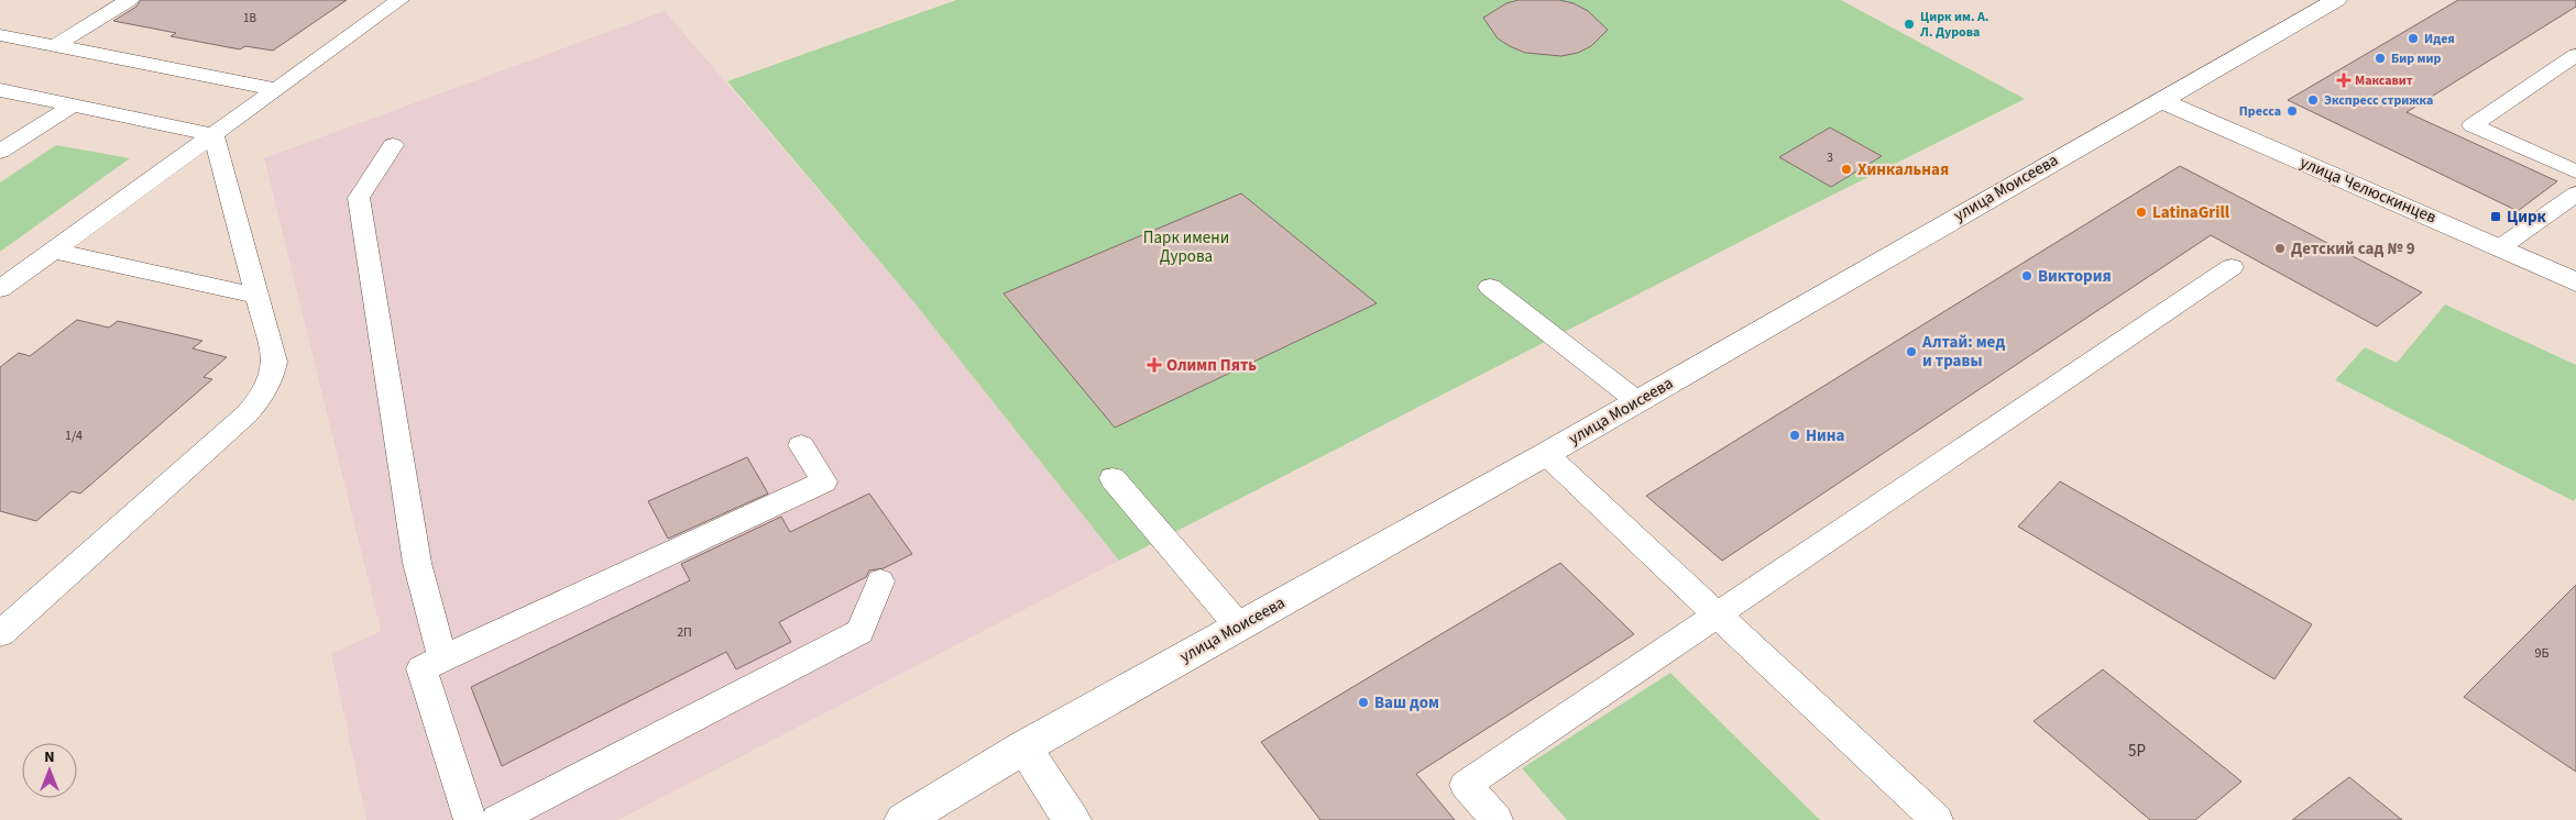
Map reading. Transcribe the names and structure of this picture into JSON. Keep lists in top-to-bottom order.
{
  "streets": {
    "street": ["улица Моисеева", "улица Челюскинцев"]
  },
  "crossings": [
    ["улица Моисеева", "улица Челюскинцев"]
  ],
  "parks": ["Парк имени Дурова"],
  "places": {
    "other": [
      "Цирк им. А. Л. Дурова",
      "Идея",
      "Бир мир",
      "Экспресс стрижка",
      "Пресса",
      "Хинкальная",
      "LatinaGrill",
      "Детский сад № 9",
      "Виктория",
      "Алтай: мед и травы",
      "Нина",
      "Ваш дом"
    ],
    "health": ["Максавит", "Олимп Пять"],
    "transit": ["Цирк"]
  },
  "house_numbers": [
    "1В",
    "3",
    "1/4",
    "2П",
    "9Б",
    "5Р"
  ],
  "north": "top"
}
